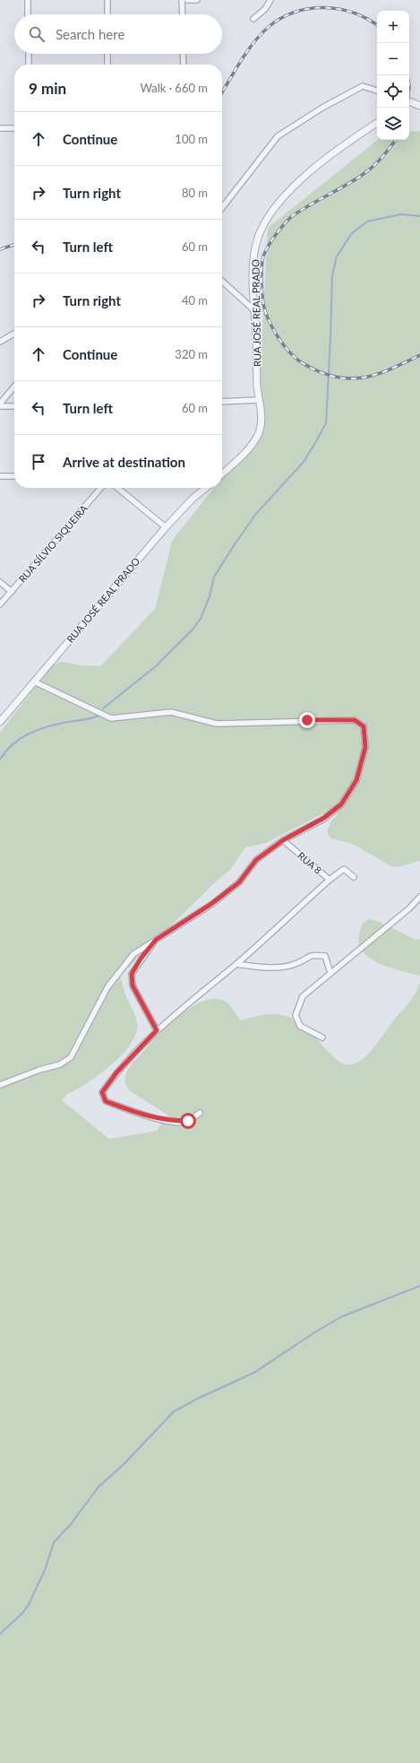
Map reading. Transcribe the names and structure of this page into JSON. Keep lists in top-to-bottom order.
{
  "streets": {
    "street": ["RUA JOSÉ REAL PRADO", "RUA SÍLVIO SIQUEIRA", "RUA 8"]
  },
  "page": {
    "map_buttons": ["+", "−"],
    "search": "Search here",
    "heading": ["9 min", "Walk · 660 m"],
    "list": [
      ["Continue", "100 m"],
      ["Turn right", "80 m"],
      ["Turn left", "60 m"],
      ["Turn right", "40 m"],
      ["Continue", "320 m"],
      ["Turn left", "60 m"],
      "Arrive at destination"
    ]
  }
}
